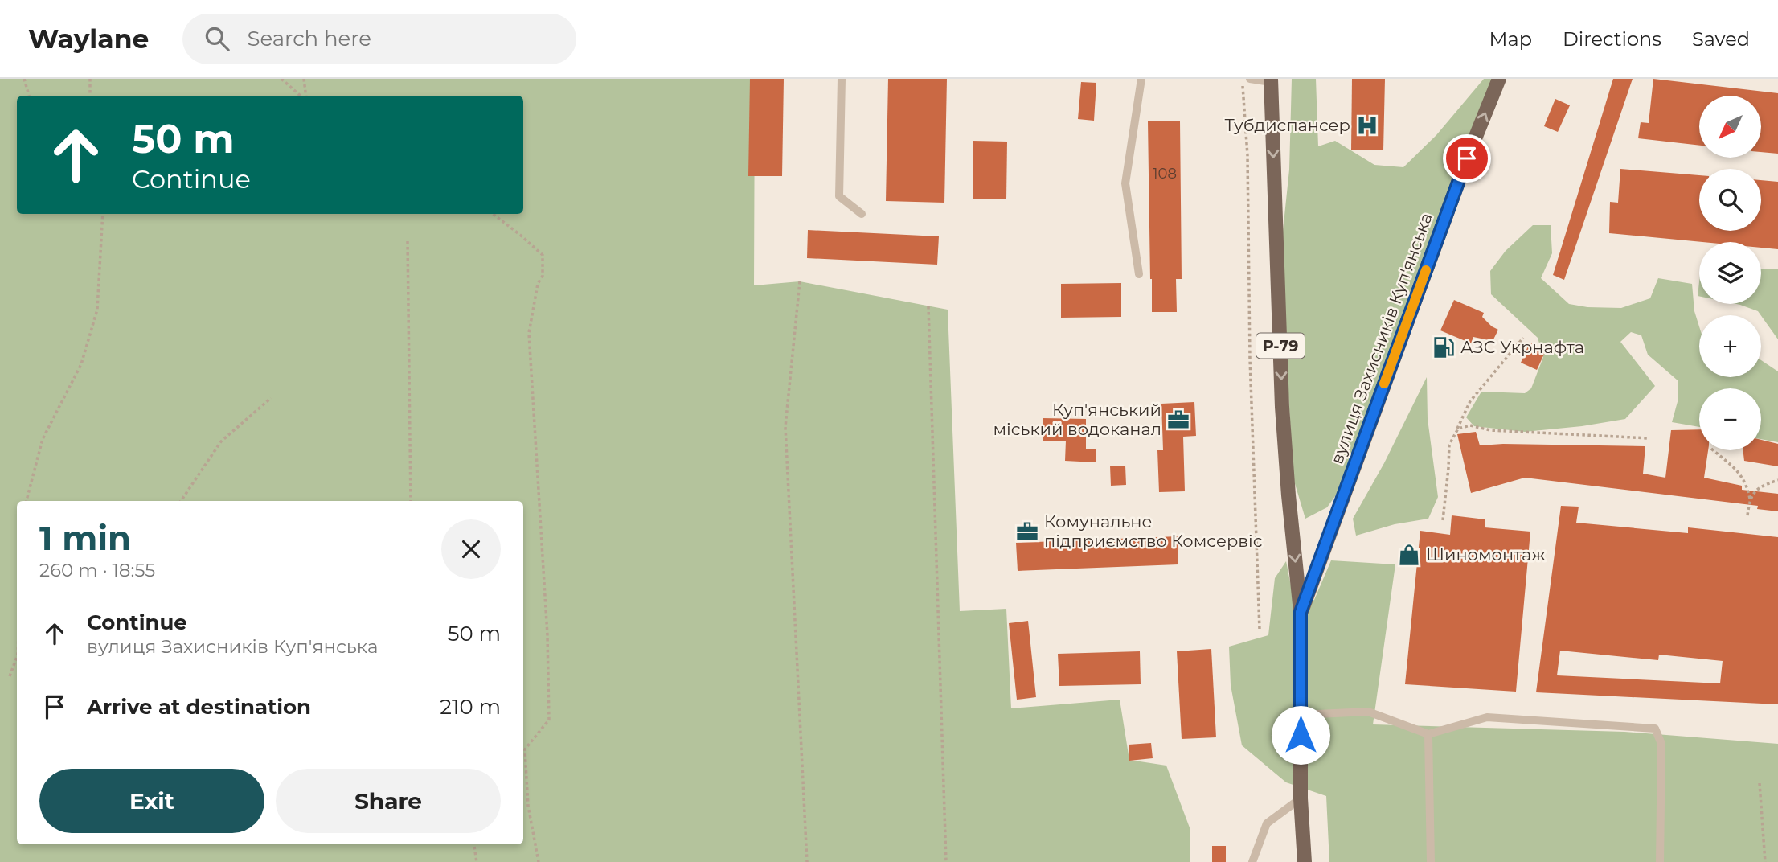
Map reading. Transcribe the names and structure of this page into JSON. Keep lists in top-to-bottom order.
{
  "streets": {
    "main road": ["вулиця Захисників Куп'янська", "Р-79"]
  },
  "crossings": [
    ["вулиця Захисників Куп'янська", "Р-79"]
  ],
  "places": {
    "hospital": ["Тубдиспансер"],
    "fuel station": ["АЗС Укрнафта"],
    "office": ["Куп'янський міський водоканал", "Комунальне пiдприємство Комсервiс"],
    "shop": ["Шиномонтаж"]
  },
  "house_numbers": ["108"],
  "north": "bottom left",
  "page": {
    "header": "Waylane",
    "search": "Search here",
    "nav": ["Map", "Directions", "Saved"],
    "map_buttons": ["+", "−"],
    "turn": ["50 m", "Continue"],
    "heading": ["1 min", "260 m · 18:55"],
    "list": [
      {
        "name": "Continue",
        "note": "вулиця Захисників Куп'янська",
        "value": "50 m"
      },
      {
        "name": "Arrive at destination",
        "value": "210 m"
      }
    ],
    "buttons": ["Exit", "Share"]
  }
}
